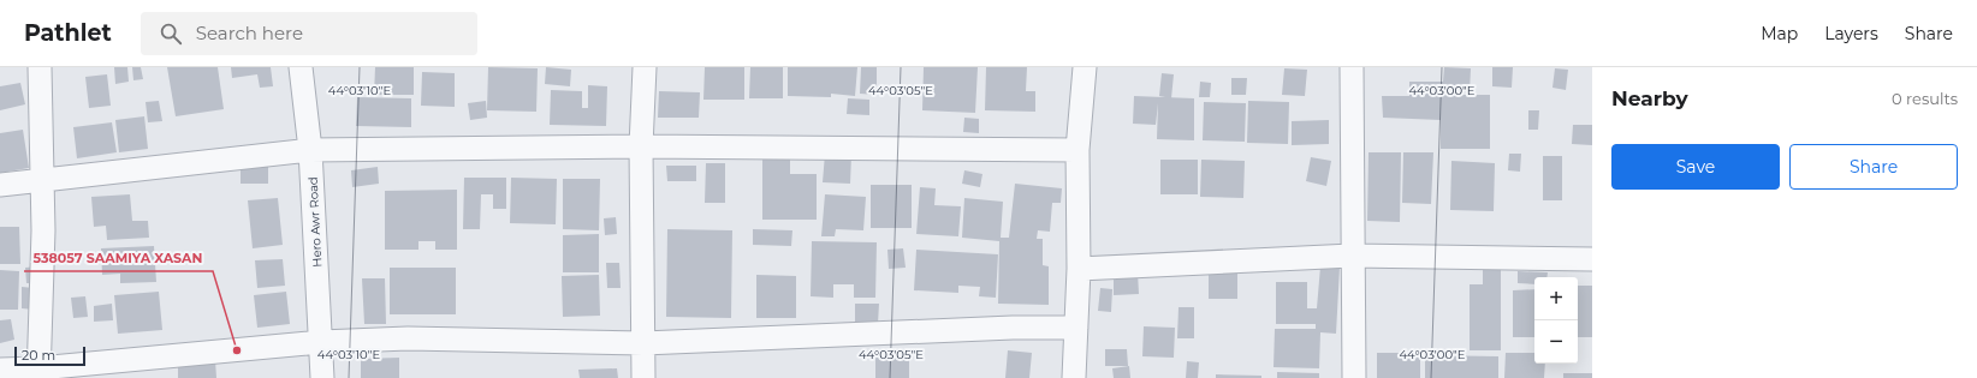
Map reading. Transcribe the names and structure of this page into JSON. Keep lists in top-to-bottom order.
{
  "streets": {
    "street": ["Hero Awr Road"]
  },
  "places": ["538057 SAAMIYA XASAN"],
  "scale_bar": "20 m",
  "page": {
    "header": "Pathlet",
    "search": "Search here",
    "nav": ["Map", "Layers", "Share"],
    "heading": ["Nearby", "0 results"],
    "buttons": ["Save", "Share"],
    "map_buttons": ["+", "−"],
    "scale": "20 m"
  },
  "coordinates": ["44°03'10\"E", "44°03'05\"E", "44°03'00\"E"]
}
